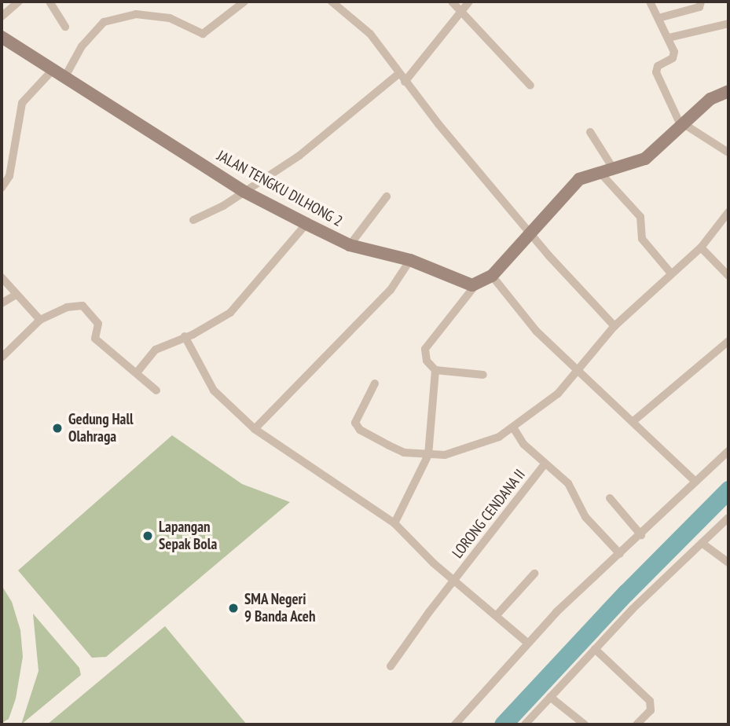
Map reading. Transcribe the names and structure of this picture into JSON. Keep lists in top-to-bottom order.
{
  "streets": {
    "street": ["JALAN TENGKU DILHONG 2", "LORONG CENDANA II"]
  },
  "places": ["Gedung Hall Olahraga", "Lapangan Sepak Bola", "SMA Negeri 9 Banda Aceh"]
}
